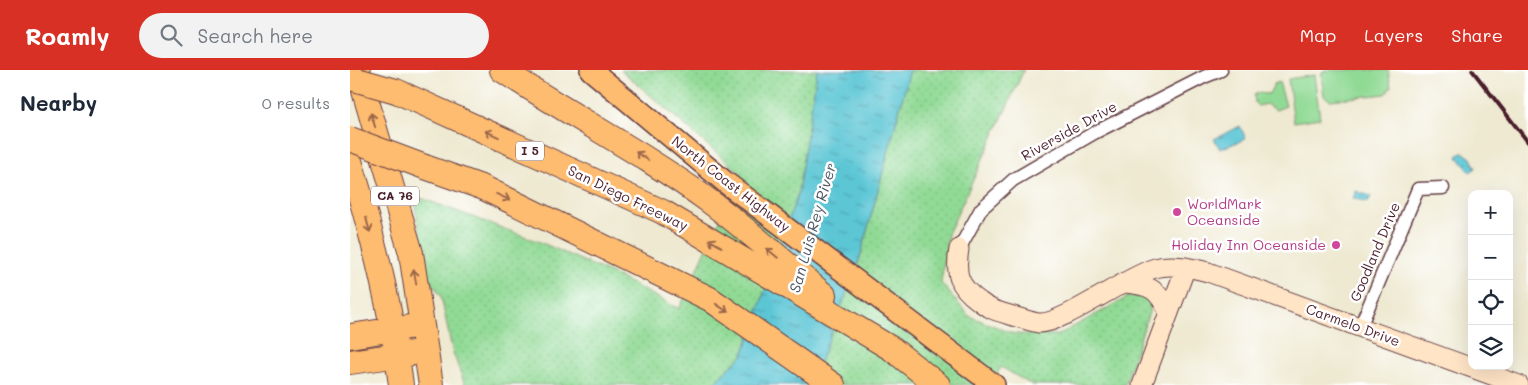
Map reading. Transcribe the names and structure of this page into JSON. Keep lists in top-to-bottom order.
{
  "streets": {
    "highway": ["I 5", "CA 76", "San Diego Freeway"],
    "main road": ["North Coast Highway"],
    "street": ["Riverside Drive", "Goodland Drive", "Carmelo Drive"]
  },
  "crossings": [
    ["Riverside Drive", "Carmelo Drive"],
    ["Goodland Drive", "Carmelo Drive"]
  ],
  "water": ["San Luis Rey River"],
  "places": ["WorldMark Oceanside", "Holiday Inn Oceanside"],
  "page": {
    "header": "Roamly",
    "search": "Search here",
    "nav": ["Map", "Layers", "Share"],
    "heading": ["Nearby", "0 results"],
    "map_buttons": ["+", "−"]
  }
}
